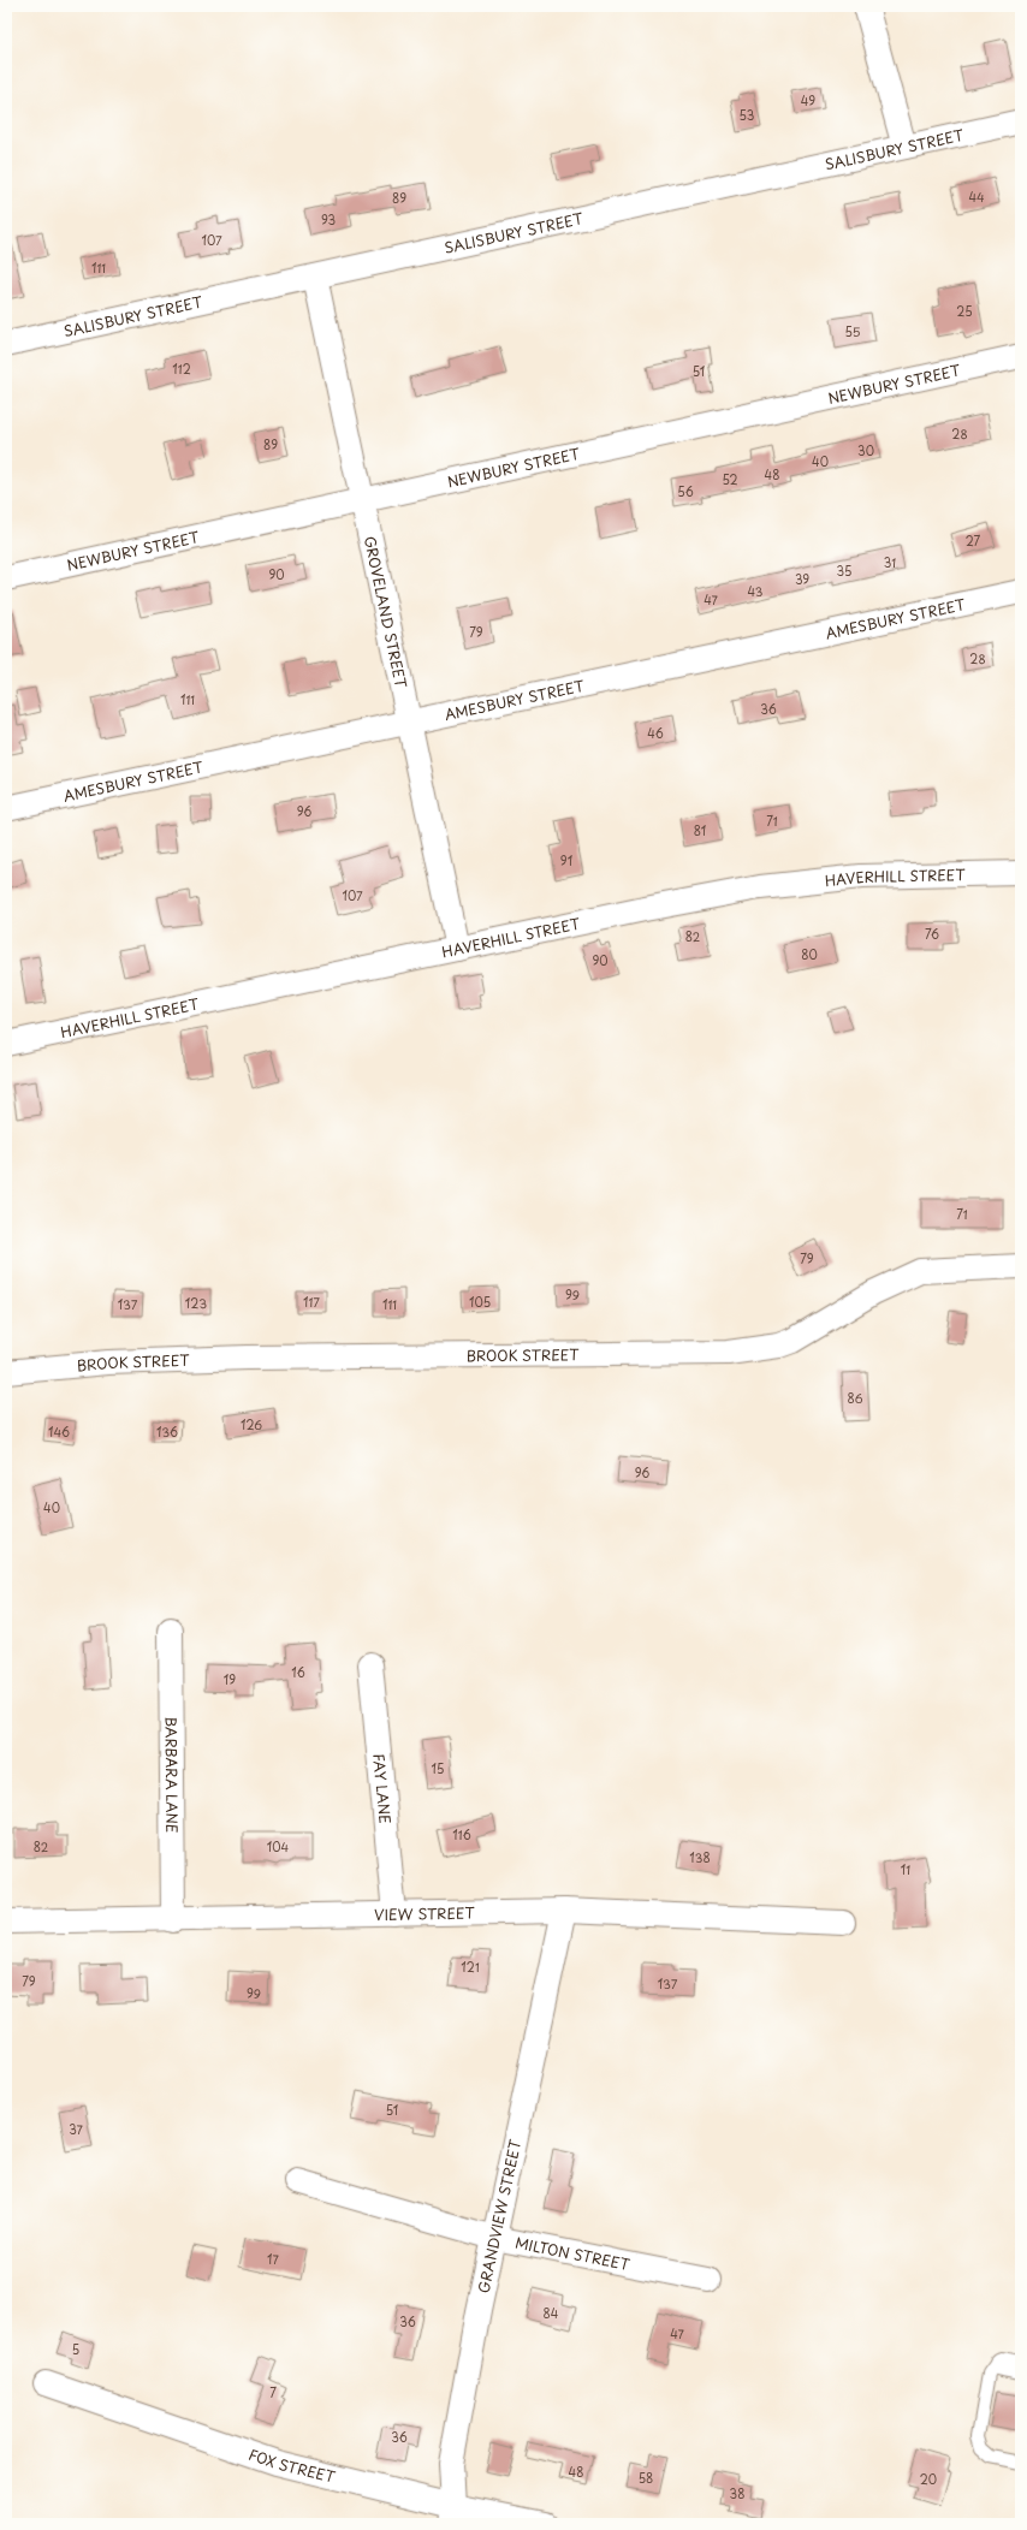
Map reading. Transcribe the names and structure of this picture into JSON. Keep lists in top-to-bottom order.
{
  "streets": {
    "street": [
      "SALISBURY STREET",
      "NEWBURY STREET",
      "GROVELAND STREET",
      "AMESBURY STREET",
      "HAVERHILL STREET",
      "BROOK STREET",
      "BARBARA LANE",
      "FAY LANE",
      "VIEW STREET",
      "GRANDVIEW STREET",
      "MILTON STREET",
      "FOX STREET"
    ]
  },
  "crossings": [
    ["SALISBURY STREET", "GROVELAND STREET"],
    ["NEWBURY STREET", "GROVELAND STREET"],
    ["GROVELAND STREET", "AMESBURY STREET"],
    ["GROVELAND STREET", "HAVERHILL STREET"],
    ["BARBARA LANE", "VIEW STREET"],
    ["FAY LANE", "VIEW STREET"],
    ["VIEW STREET", "GRANDVIEW STREET"],
    ["GRANDVIEW STREET", "MILTON STREET"],
    ["GRANDVIEW STREET", "FOX STREET"]
  ],
  "house_numbers": [
    "49",
    "53",
    "44",
    "89",
    "93",
    "107",
    "111",
    "25",
    "55",
    "112",
    "51",
    "28",
    "89",
    "30",
    "40",
    "48",
    "52",
    "56",
    "27",
    "31",
    "35",
    "90",
    "39",
    "43",
    "47",
    "79",
    "28",
    "111",
    "36",
    "46",
    "96",
    "71",
    "81",
    "91",
    "107",
    "76",
    "82",
    "80",
    "90",
    "71",
    "79",
    "99",
    "117",
    "105",
    "123",
    "137",
    "111",
    "86",
    "126",
    "146",
    "136",
    "96",
    "40",
    "16",
    "19",
    "15",
    "116",
    "82",
    "104",
    "138",
    "11",
    "121",
    "79",
    "137",
    "99",
    "51",
    "37",
    "17",
    "84",
    "36",
    "47",
    "5",
    "7",
    "36",
    "48",
    "58",
    "20",
    "38"
  ]
}
